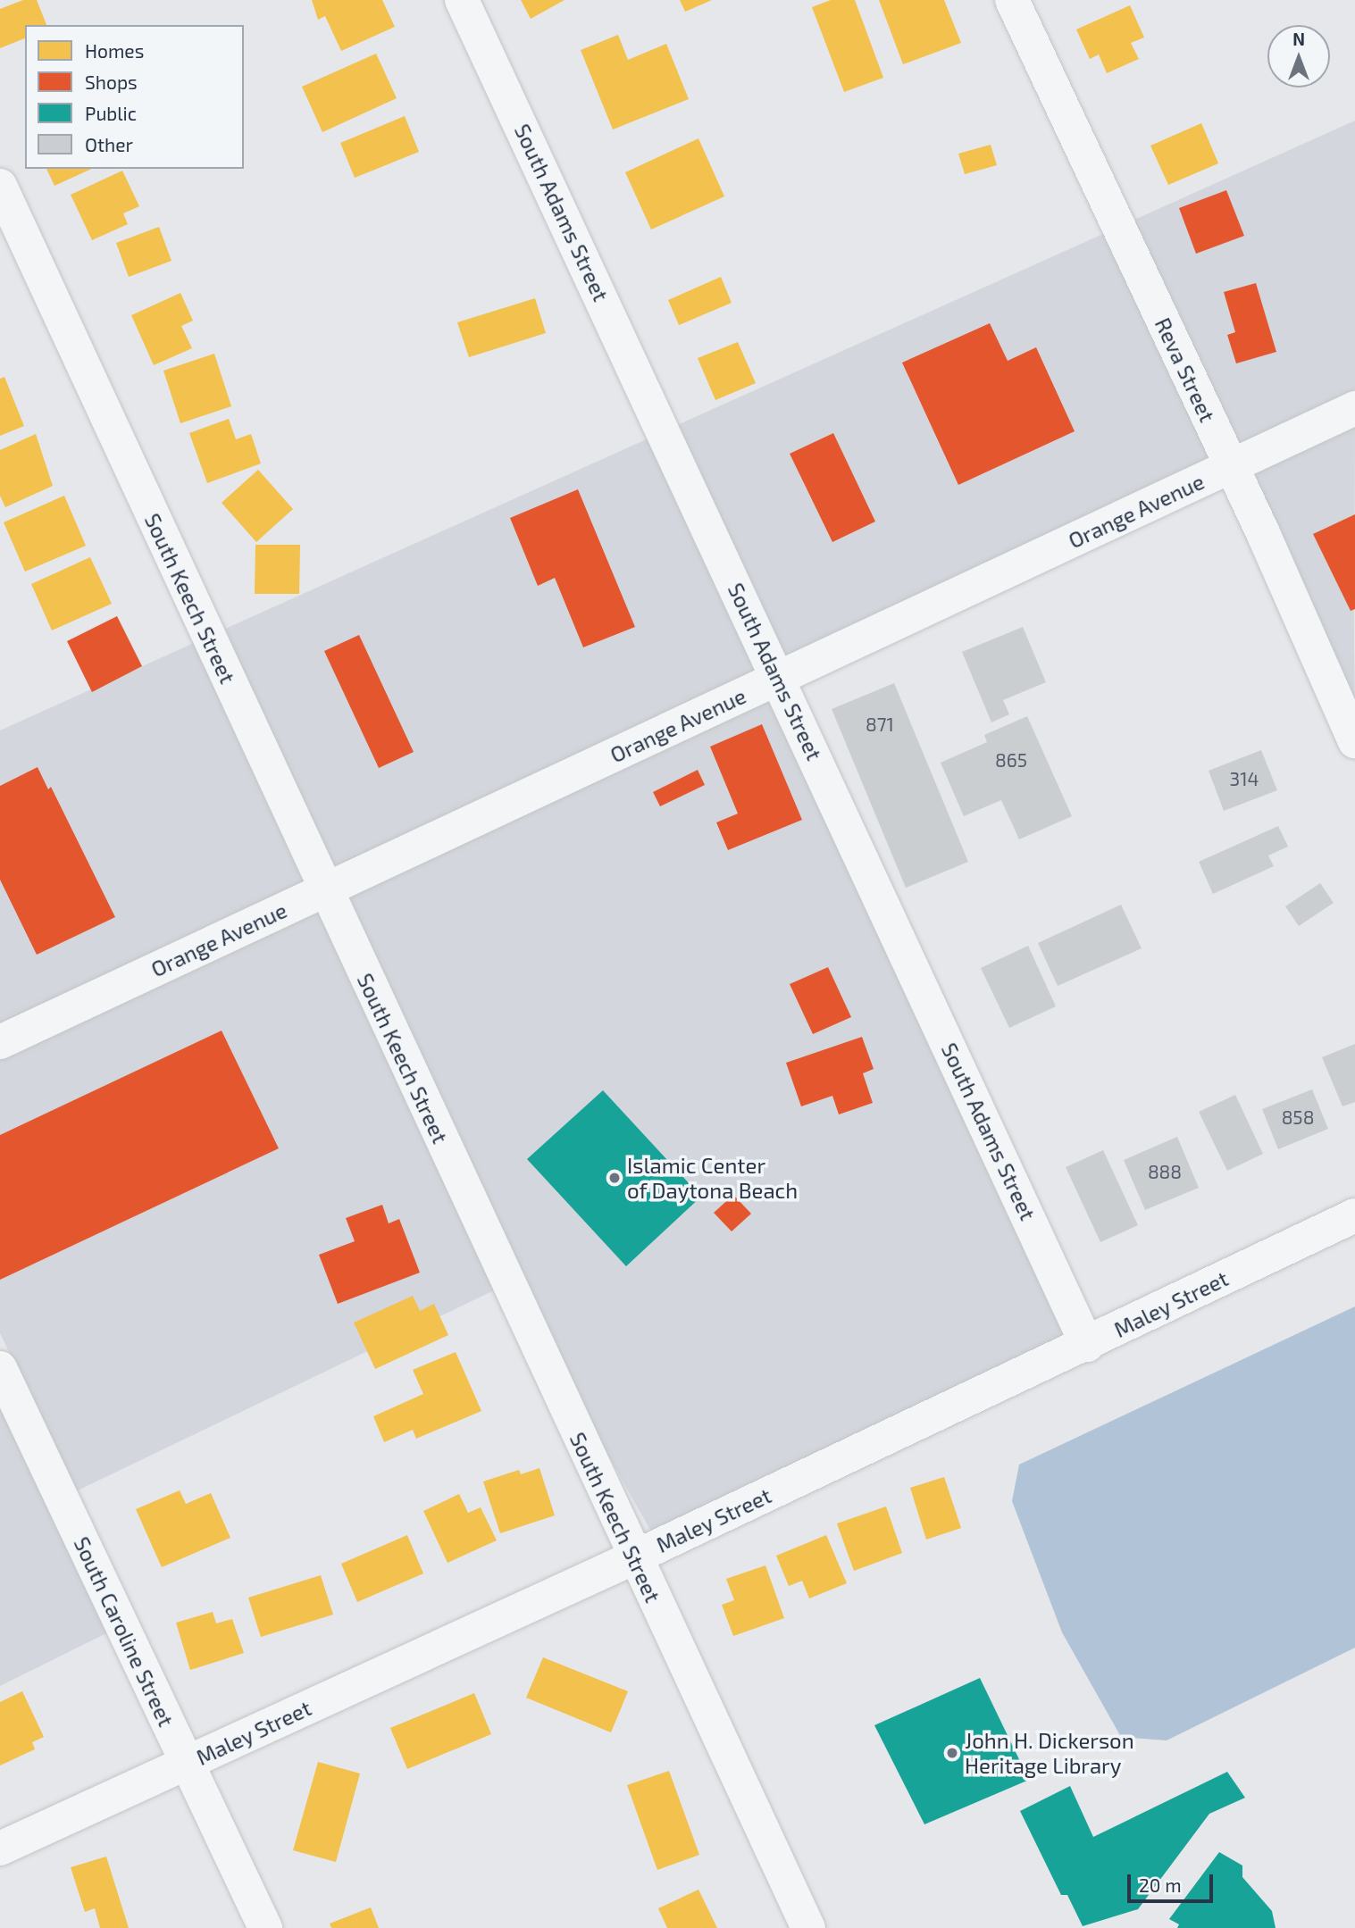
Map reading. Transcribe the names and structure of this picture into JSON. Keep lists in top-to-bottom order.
{
  "streets": {
    "street": [
      "South Adams Street",
      "Reva Street",
      "Orange Avenue",
      "South Keech Street",
      "Maley Street",
      "South Caroline Street"
    ]
  },
  "crossings": [
    ["South Adams Street", "Orange Avenue"],
    ["South Adams Street", "Maley Street"],
    ["Reva Street", "Orange Avenue"],
    ["Orange Avenue", "South Keech Street"],
    ["South Keech Street", "Maley Street"],
    ["Maley Street", "South Caroline Street"]
  ],
  "places": ["Islamic Center of Daytona Beach", "John H. Dickerson Heritage Library"],
  "house_numbers": [
    "871",
    "865",
    "314",
    "858",
    "888"
  ],
  "legend": [
    "Homes",
    "Shops",
    "Public",
    "Other"
  ],
  "scale_bar": "20 m",
  "north": "top"
}
